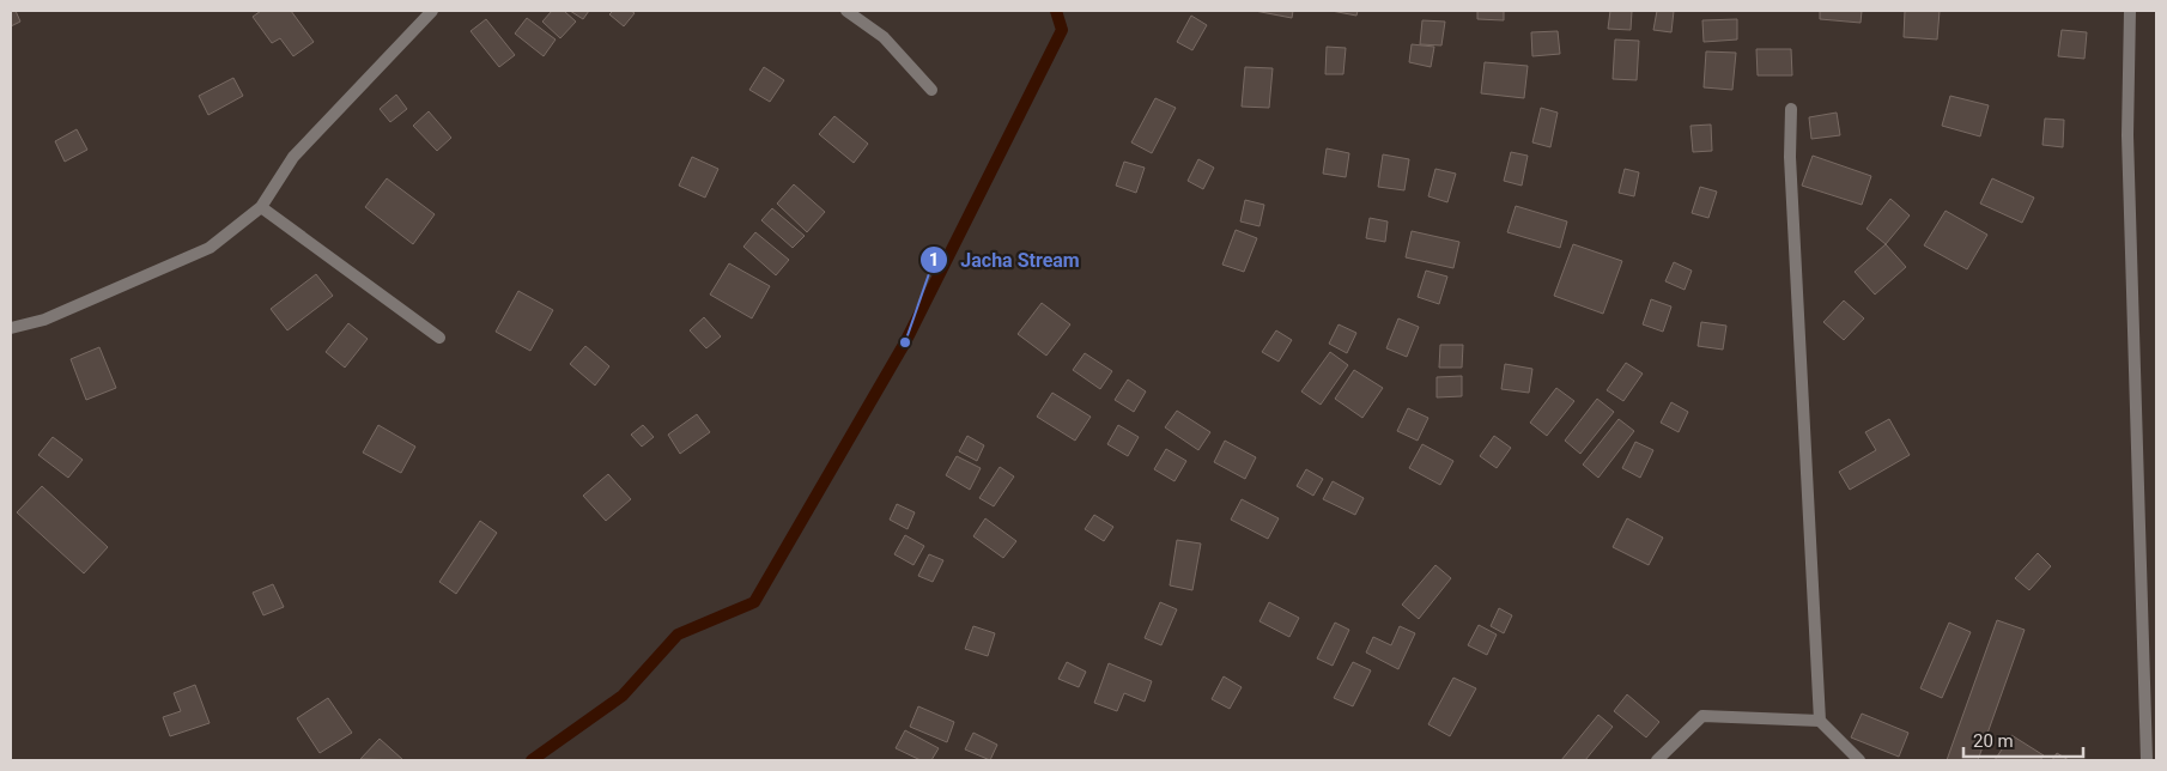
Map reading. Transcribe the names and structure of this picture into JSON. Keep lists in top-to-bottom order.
{
  "places": ["Jacha Stream"],
  "scale_bar": "20 m"
}
